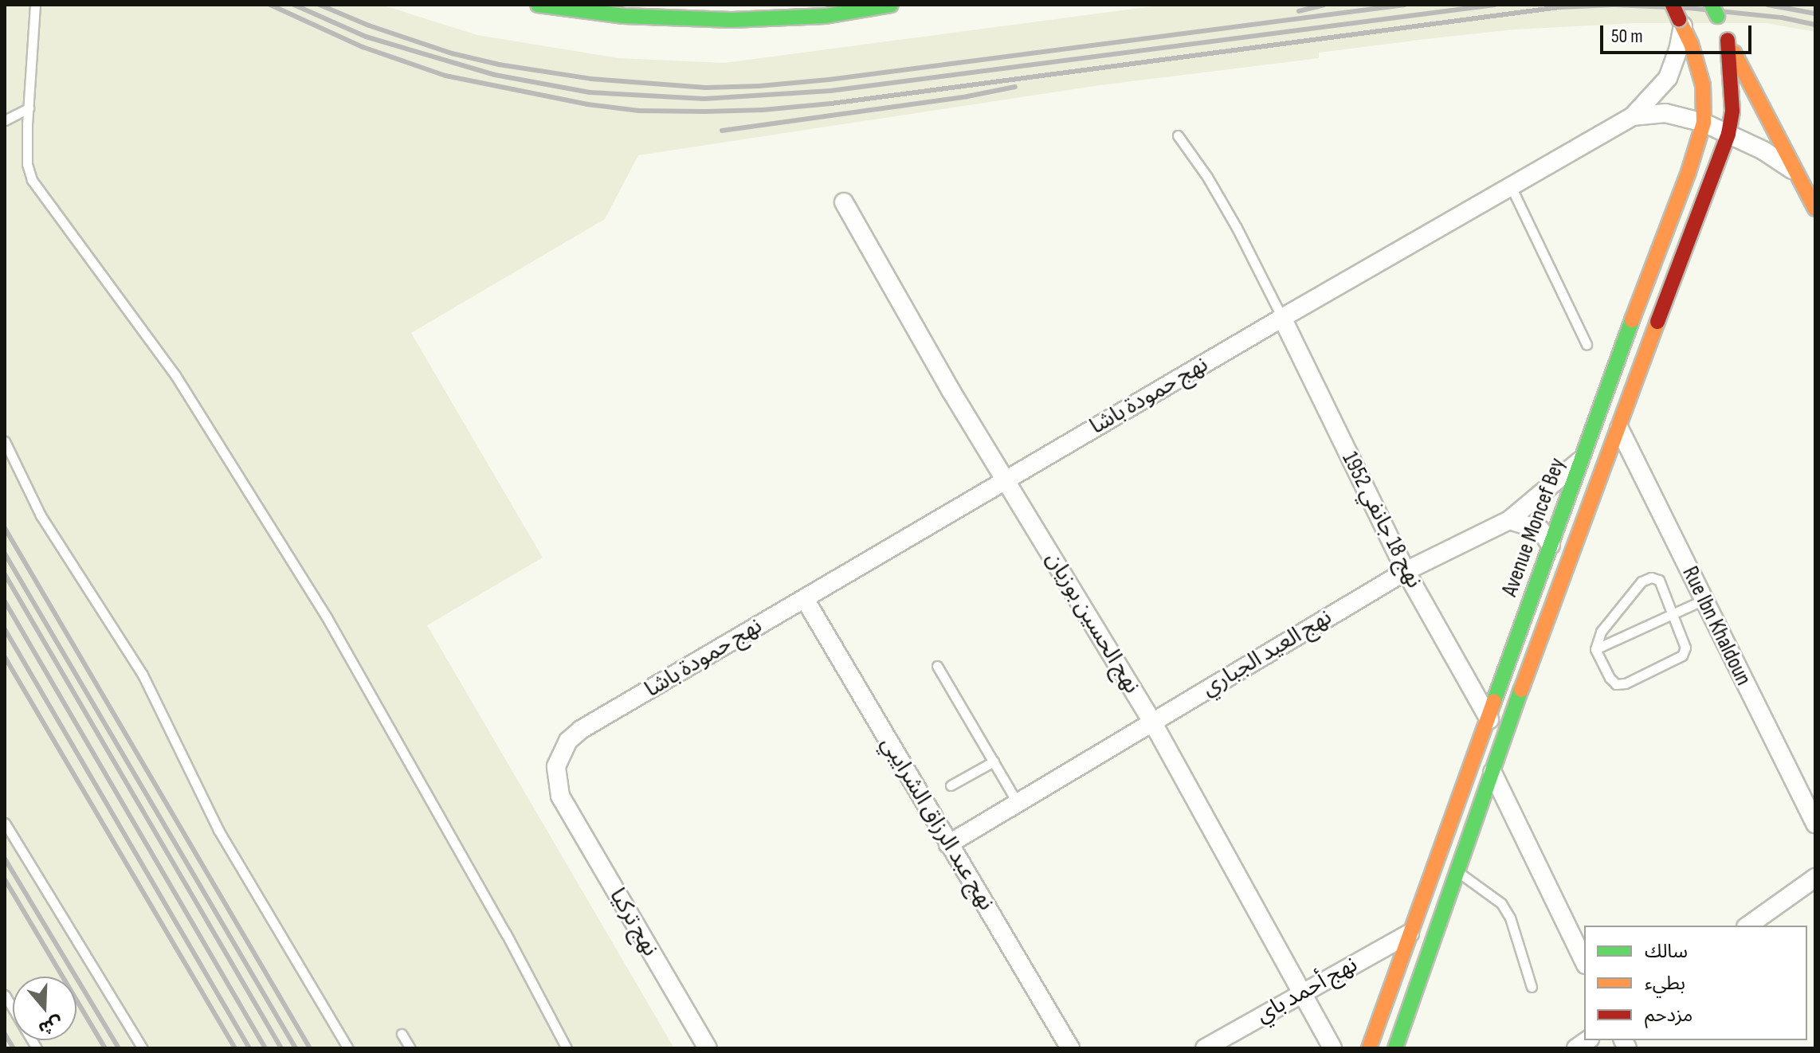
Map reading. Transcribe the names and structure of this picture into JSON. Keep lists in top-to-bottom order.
{
  "streets": {
    "main road": ["Avenue Moncef Bey"],
    "street": [
      "نهج حمودة باشا",
      "نهج 18 جانفي 1952",
      "نهج الحسين بوزيان",
      "Rue Ibn Khaldoun",
      "نهج العيد الجباري",
      "نهج عبد الرزاق الشرايبي",
      "نهج تركيا",
      "نهج أحمد باي"
    ]
  },
  "crossings": [
    ["نهج حمودة باشا", "نهج 18 جانفي 1952"],
    ["نهج حمودة باشا", "Avenue Moncef Bey"],
    ["نهج حمودة باشا", "نهج الحسين بوزيان"],
    ["نهج حمودة باشا", "نهج عبد الرزاق الشرايبي"],
    ["نهج حمودة باشا", "نهج تركيا"],
    ["نهج 18 جانفي 1952", "Avenue Moncef Bey"],
    ["نهج 18 جانفي 1952", "نهج العيد الجباري"],
    ["Avenue Moncef Bey", "Rue Ibn Khaldoun"],
    ["Avenue Moncef Bey", "نهج العيد الجباري"],
    ["Avenue Moncef Bey", "نهج أحمد باي"],
    ["نهج الحسين بوزيان", "نهج العيد الجباري"],
    ["نهج الحسين بوزيان", "نهج أحمد باي"],
    ["نهج العيد الجباري", "نهج عبد الرزاق الشرايبي"]
  ],
  "legend": ["سالك", "بطيء", "مزدحم"],
  "scale_bar": "50 m",
  "north": "bottom"
}
